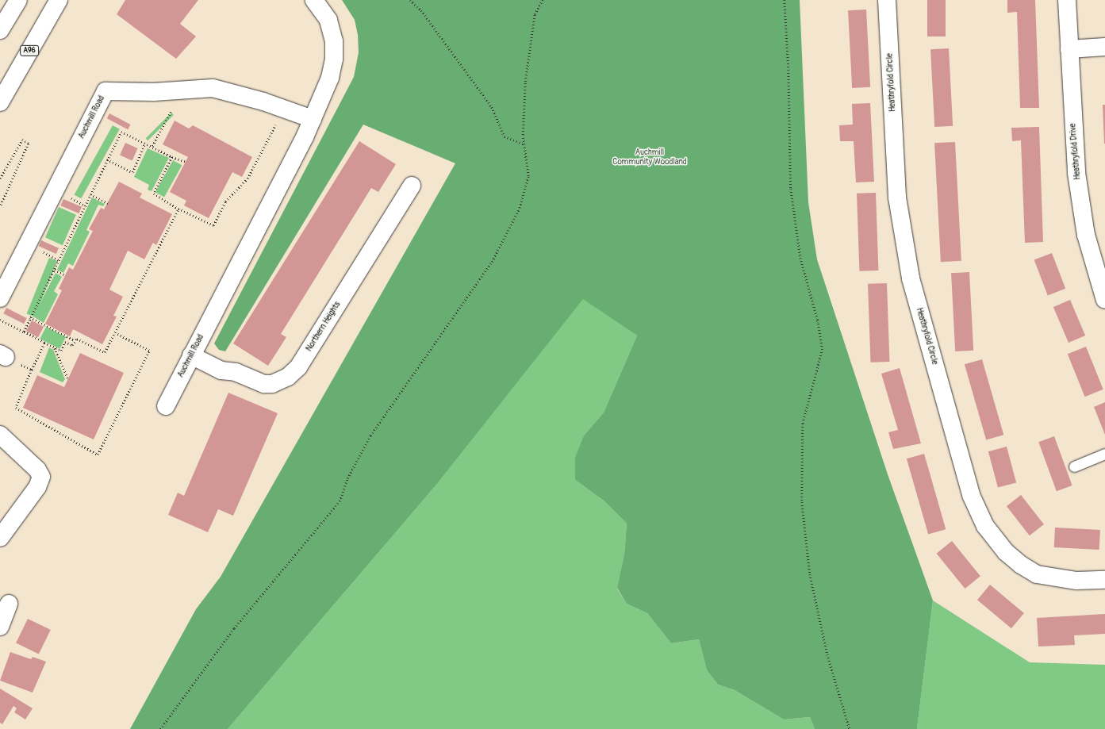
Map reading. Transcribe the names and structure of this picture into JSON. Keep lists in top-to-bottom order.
{
  "streets": {
    "street": [
      "A96",
      "Heathryfold Circle",
      "Auchmill Road",
      "Heathryfold Drive",
      "Northern Heights"
    ]
  },
  "crossings": [
    ["Auchmill Road", "Northern Heights"]
  ],
  "parks": ["Auchmill Community Woodland"]
}
